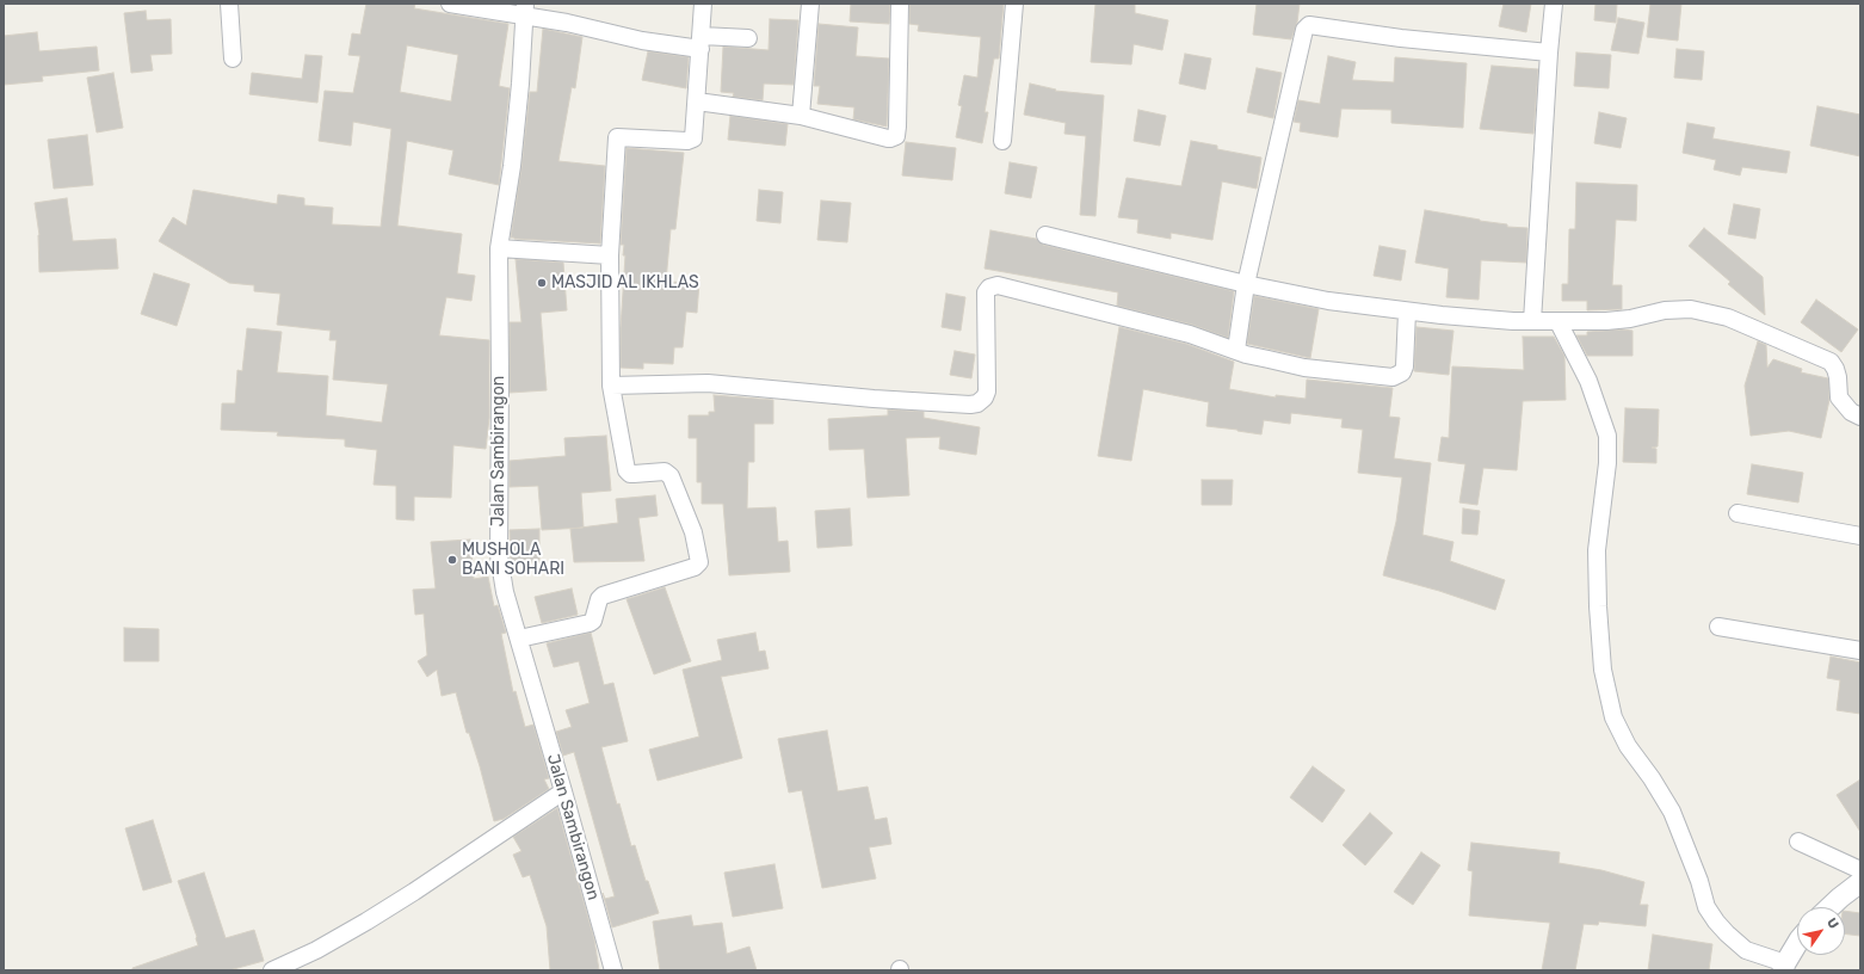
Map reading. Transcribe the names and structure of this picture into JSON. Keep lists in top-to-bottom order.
{
  "streets": {
    "street": ["Jalan Sambirangon"]
  },
  "places": ["MASJID AL IKHLAS", "MUSHOLA BANI SOHARI"],
  "north": "top right"
}
